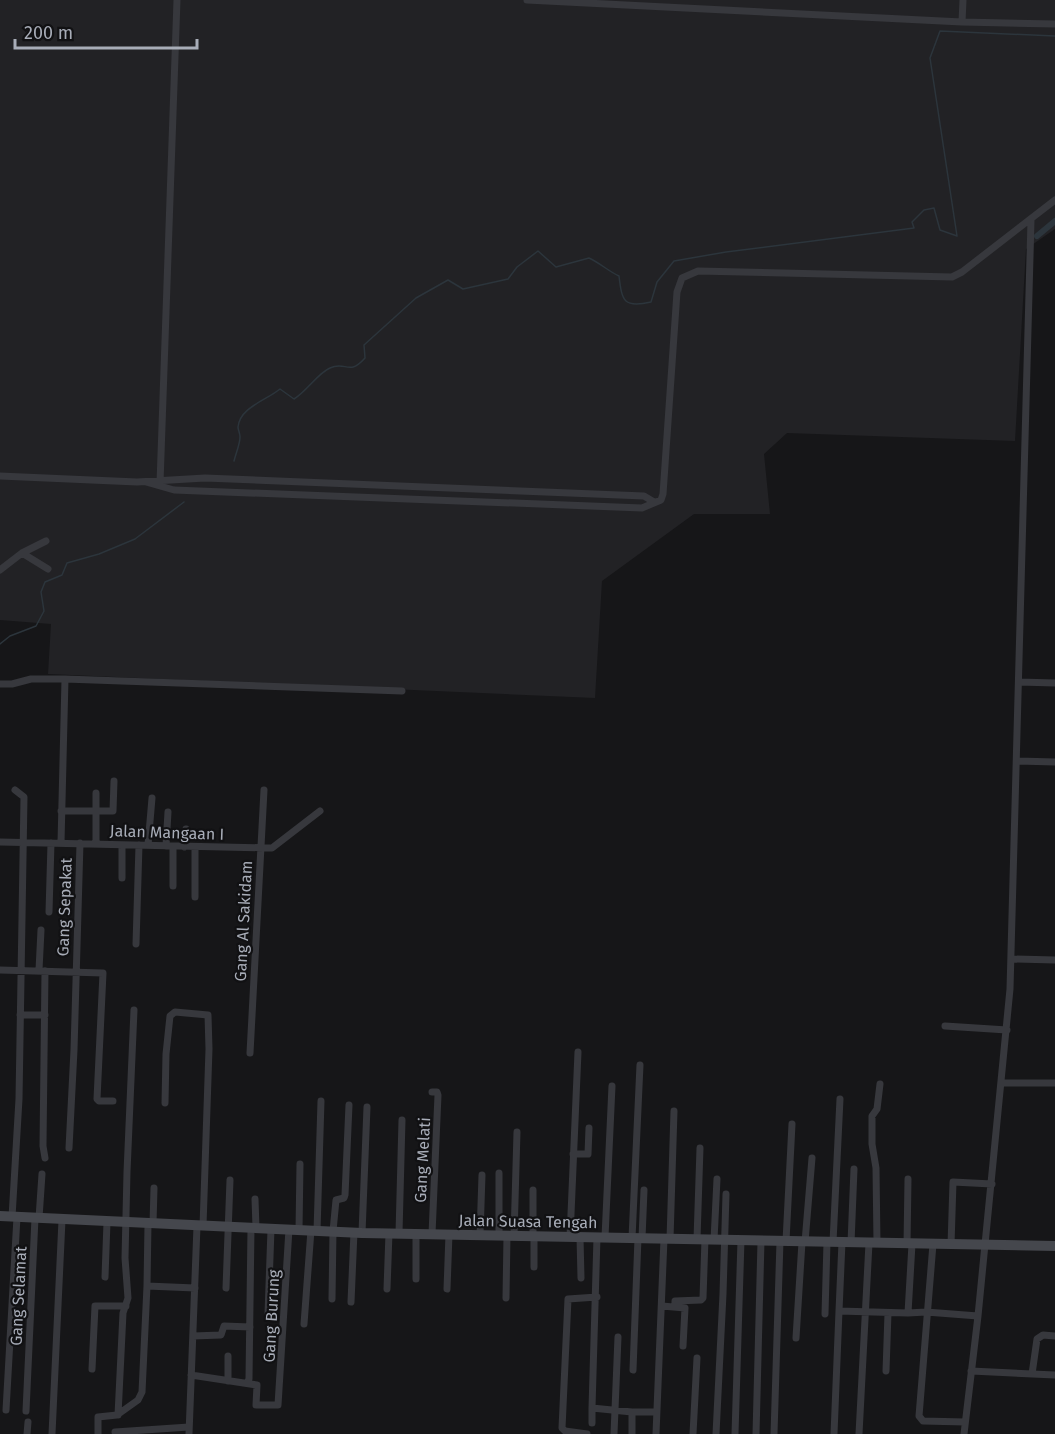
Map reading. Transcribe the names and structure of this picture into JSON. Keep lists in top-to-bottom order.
{
  "streets": {
    "street": [
      "Jalan Mangaan I",
      "Gang Sepakat",
      "Gang Al Sakidam",
      "Gang Melati",
      "Jalan Suasa Tengah",
      "Gang Selamat",
      "Gang Burung"
    ]
  },
  "crossings": [
    ["Jalan Mangaan I", "Gang Sepakat"],
    ["Jalan Mangaan I", "Gang Al Sakidam"],
    ["Gang Melati", "Jalan Suasa Tengah"],
    ["Jalan Suasa Tengah", "Gang Selamat"],
    ["Jalan Suasa Tengah", "Gang Burung"]
  ],
  "scale_bar": "200 m"
}
